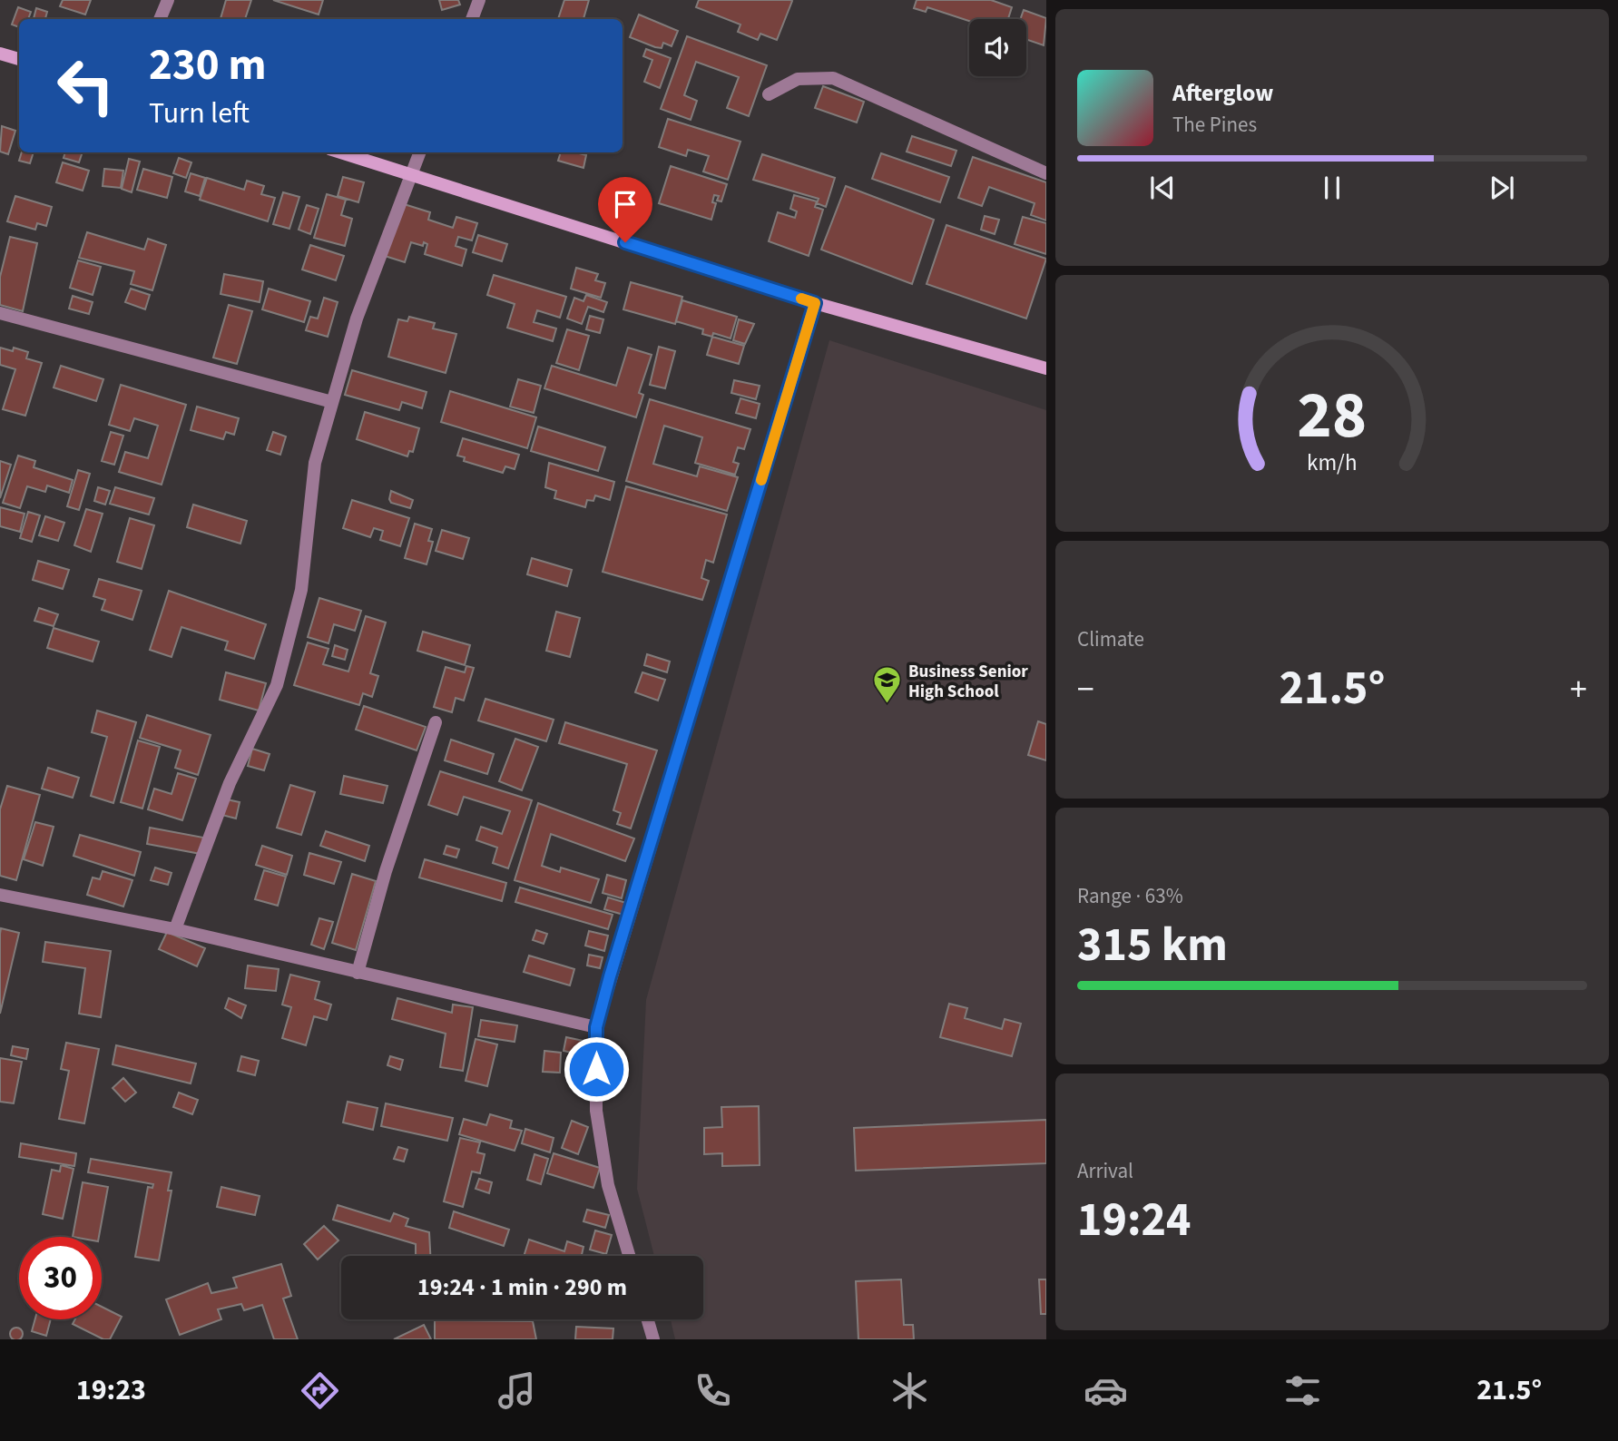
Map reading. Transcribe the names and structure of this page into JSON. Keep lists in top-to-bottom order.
{
  "places": {
    "school or university": ["Business Senior High School"]
  },
  "page": {
    "turn": ["230 m", "Turn left"],
    "song": ["Afterglow", "The Pines"],
    "tile": [
      "Climate",
      ["Range · 63%", "315 km"],
      ["Arrival", "19:24"]
    ],
    "heat": ["−", "21.5°", "+"],
    "limit": "30",
    "trip": "19:24 · 1 min · 290 m",
    "tabs": ["19:23", "21.5°"],
    "gauge": ["28", "km/h"]
  }
}
